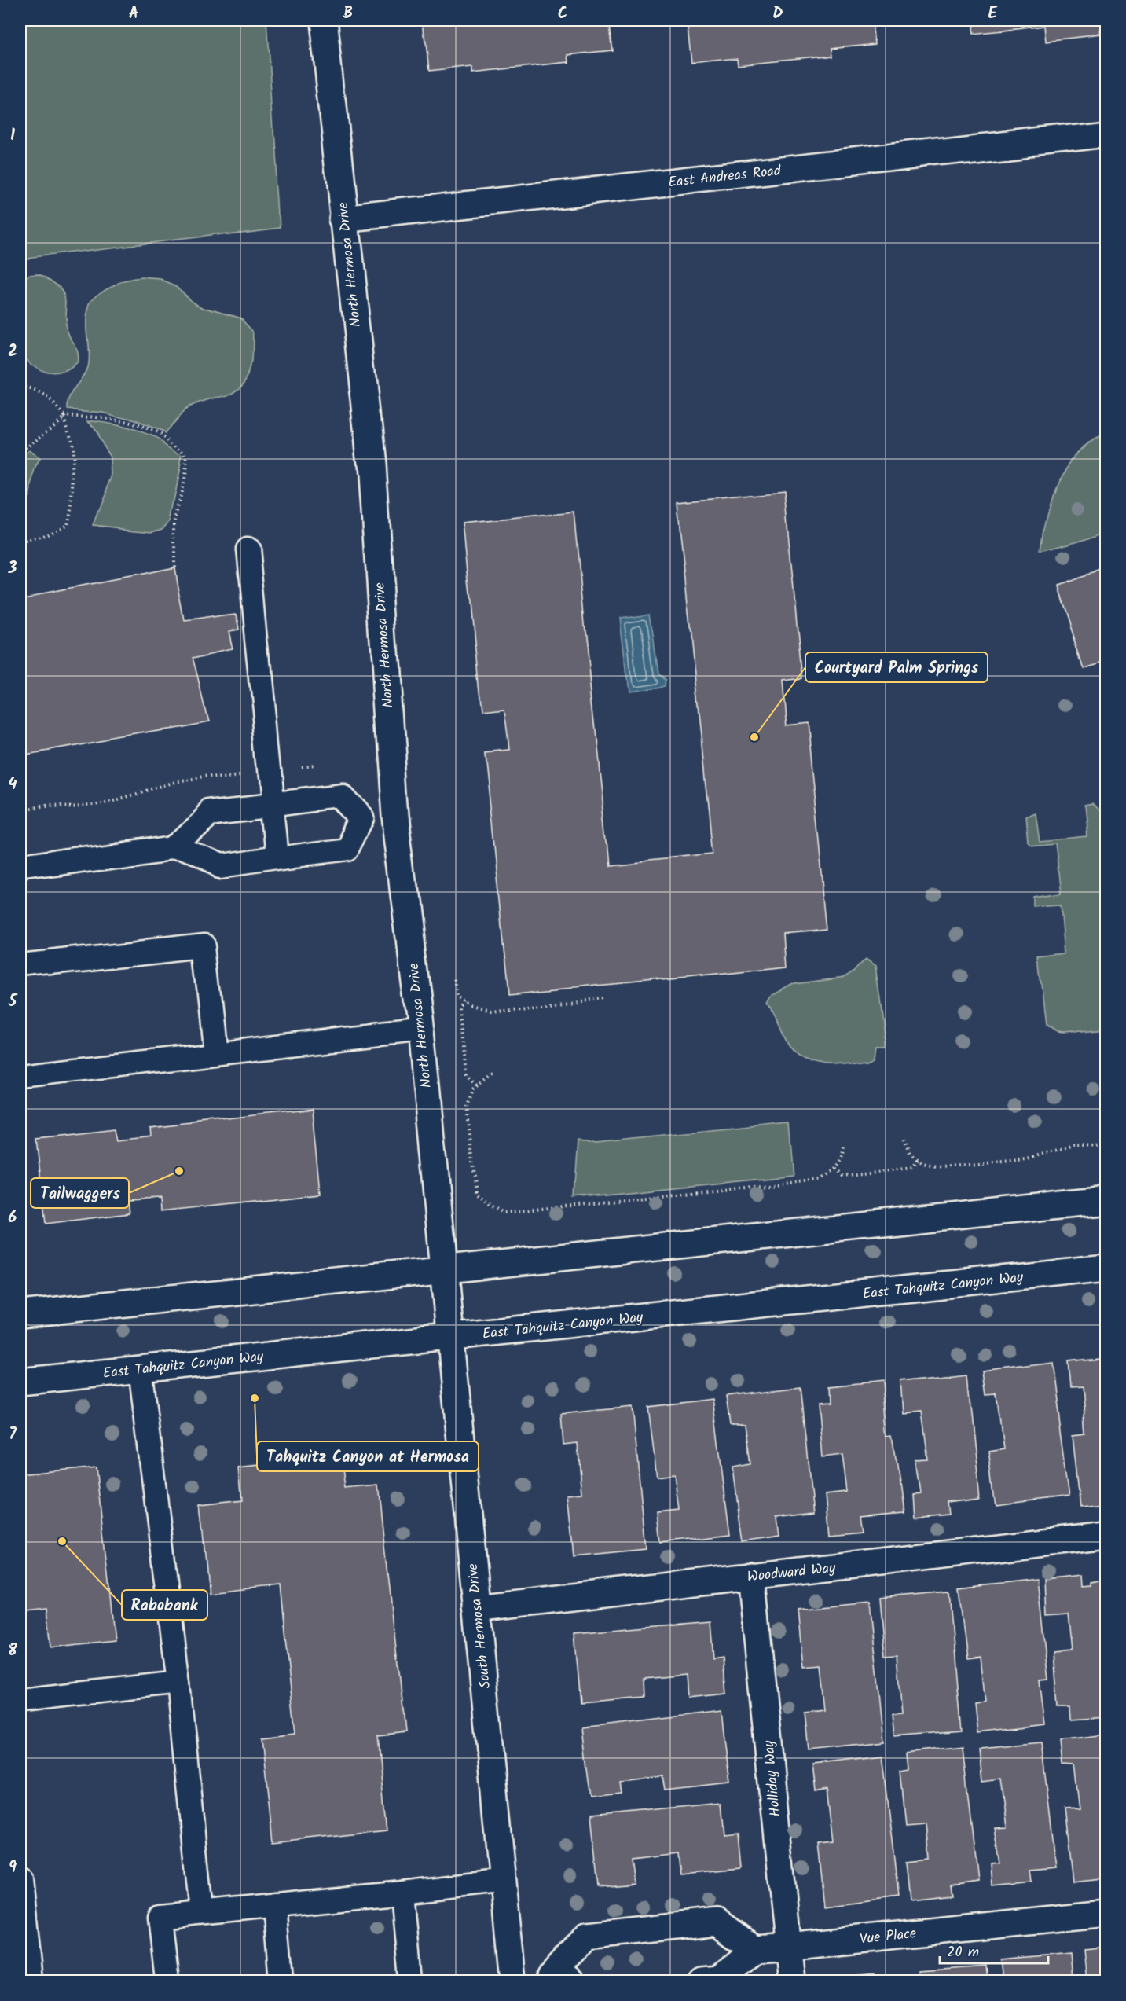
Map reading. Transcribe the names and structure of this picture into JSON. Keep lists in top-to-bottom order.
{
  "streets": {
    "street": [
      "East Andreas Road",
      "North Hermosa Drive",
      "East Tahquitz Canyon Way",
      "Woodward Way",
      "South Hermosa Drive",
      "Holliday Way",
      "Vue Place"
    ]
  },
  "crossings": [
    ["East Andreas Road", "North Hermosa Drive"],
    ["North Hermosa Drive", "South Hermosa Drive"],
    ["East Tahquitz Canyon Way", "South Hermosa Drive"],
    ["Woodward Way", "South Hermosa Drive"],
    ["Woodward Way", "Holliday Way"],
    ["Holliday Way", "Vue Place"]
  ],
  "places": [
    "Courtyard Palm Springs",
    "Tailwaggers",
    "Tahquitz Canyon at Hermosa",
    "Rabobank"
  ],
  "scale_bar": "20 m",
  "grid": {
    "columns": [
      "A",
      "B",
      "C",
      "D",
      "E"
    ],
    "rows": [
      "1",
      "2",
      "3",
      "4",
      "5",
      "6",
      "7",
      "8",
      "9"
    ]
  }
}
